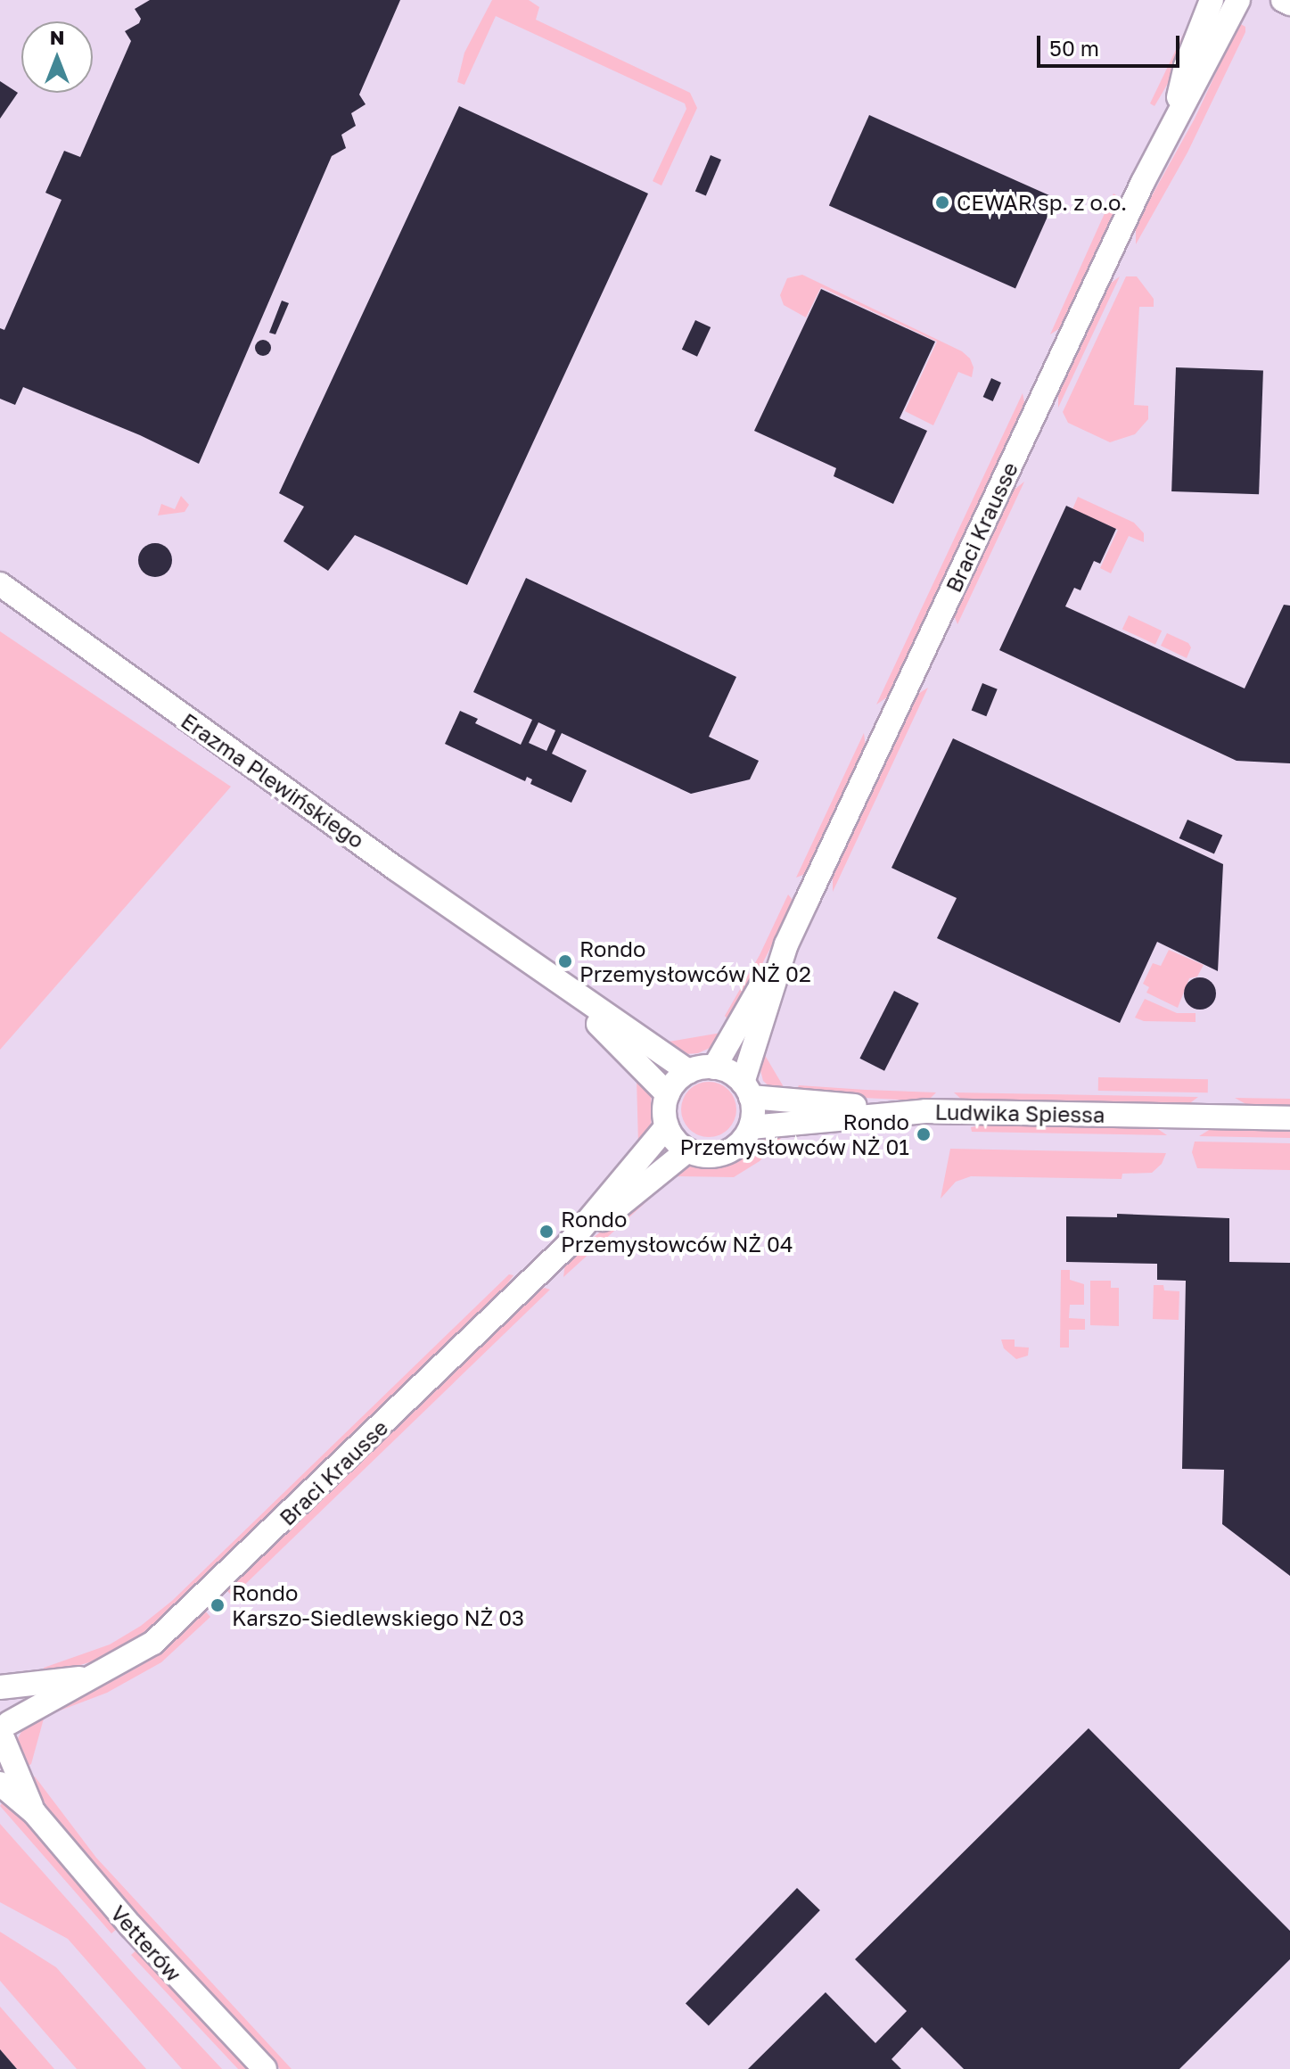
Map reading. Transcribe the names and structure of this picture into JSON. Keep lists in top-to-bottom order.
{
  "streets": {
    "street": [
      "Braci Krausse",
      "Erazma Plewińskiego",
      "Ludwika Spiessa",
      "Vetterów"
    ]
  },
  "crossings": [
    ["Braci Krausse", "Erazma Plewińskiego"],
    ["Braci Krausse", "Ludwika Spiessa"],
    ["Braci Krausse", "Vetterów"],
    ["Erazma Plewińskiego", "Ludwika Spiessa"]
  ],
  "places": [
    "CEWAR sp. z o.o.",
    "Rondo Przemysłowców NŻ 02",
    "Rondo Przemysłowców NŻ 01",
    "Rondo Przemysłowców NŻ 04",
    "Rondo Karszo-Siedlewskiego NŻ 03"
  ],
  "scale_bar": "50 m",
  "north": "top"
}
